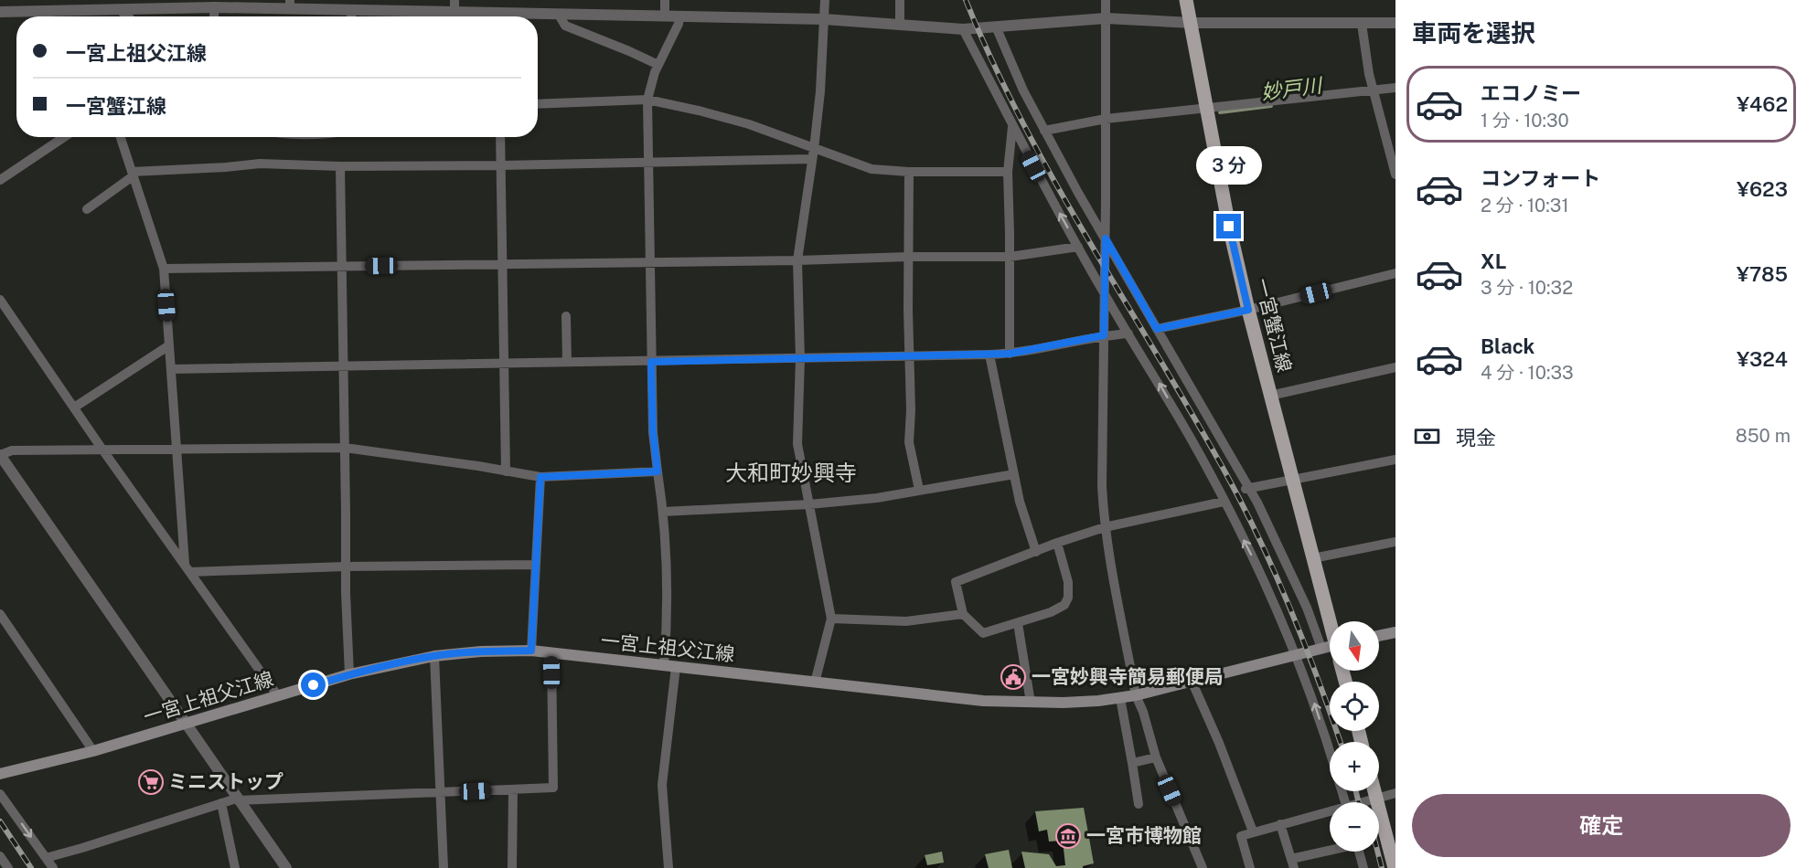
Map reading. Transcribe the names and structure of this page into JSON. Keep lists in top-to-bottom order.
{
  "streets": {
    "main road": ["一宮蟹江線", "一宮上祖父江線"]
  },
  "districts": ["大和町妙興寺"],
  "water": ["妙戸川"],
  "places": {
    "public building": ["一宮妙興寺簡易郵便局"],
    "supermarket": ["ミニストップ"],
    "museum": ["一宮市博物館"]
  },
  "north": "bottom",
  "page": {
    "heading": "車両を選択",
    "banner": ["一宮上祖父江線", "一宮蟹江線"],
    "list": [
      {
        "name": "エコノミー",
        "note": "1 分 · 10:30",
        "value": "¥462"
      },
      {
        "name": "コンフォート",
        "note": "2 分 · 10:31",
        "value": "¥623"
      },
      {
        "name": "XL",
        "note": "3 分 · 10:32",
        "value": "¥785"
      },
      {
        "name": "Black",
        "note": "4 分 · 10:33",
        "value": "¥324"
      }
    ],
    "bubble": "3 分",
    "pay": ["現金", "850 m"],
    "map_buttons": ["+", "−"],
    "buttons": "確定"
  }
}
